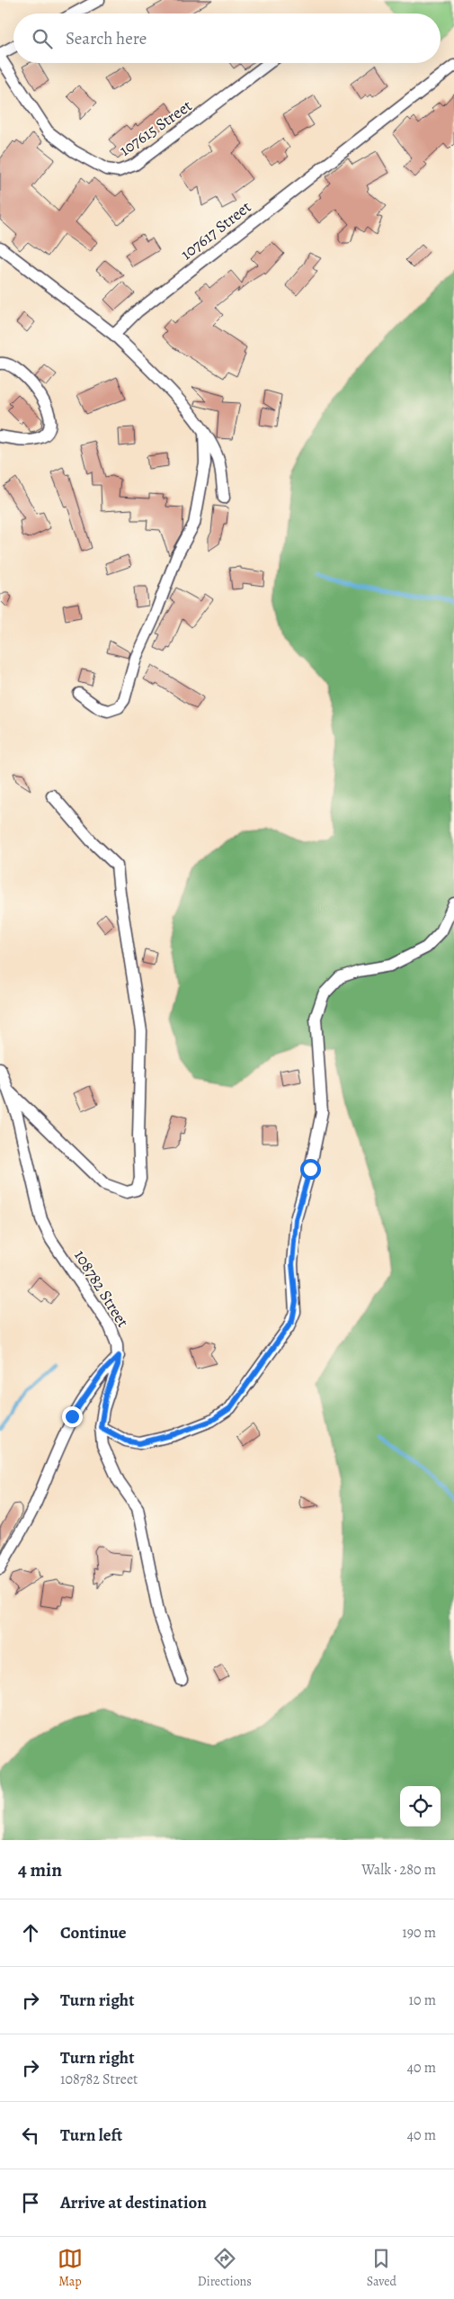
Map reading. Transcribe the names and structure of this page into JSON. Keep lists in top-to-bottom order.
{
  "streets": {
    "street": ["107615 Street", "107617 Street", "108782 Street"]
  },
  "page": {
    "search": "Search here",
    "heading": ["4 min", "Walk · 280 m"],
    "list": [
      ["Continue", "190 m"],
      ["Turn right", "10 m"],
      ["Turn right", "108782 Street", "40 m"],
      ["Turn left", "40 m"],
      "Arrive at destination"
    ],
    "nav": ["Map", "Directions", "Saved"]
  }
}
